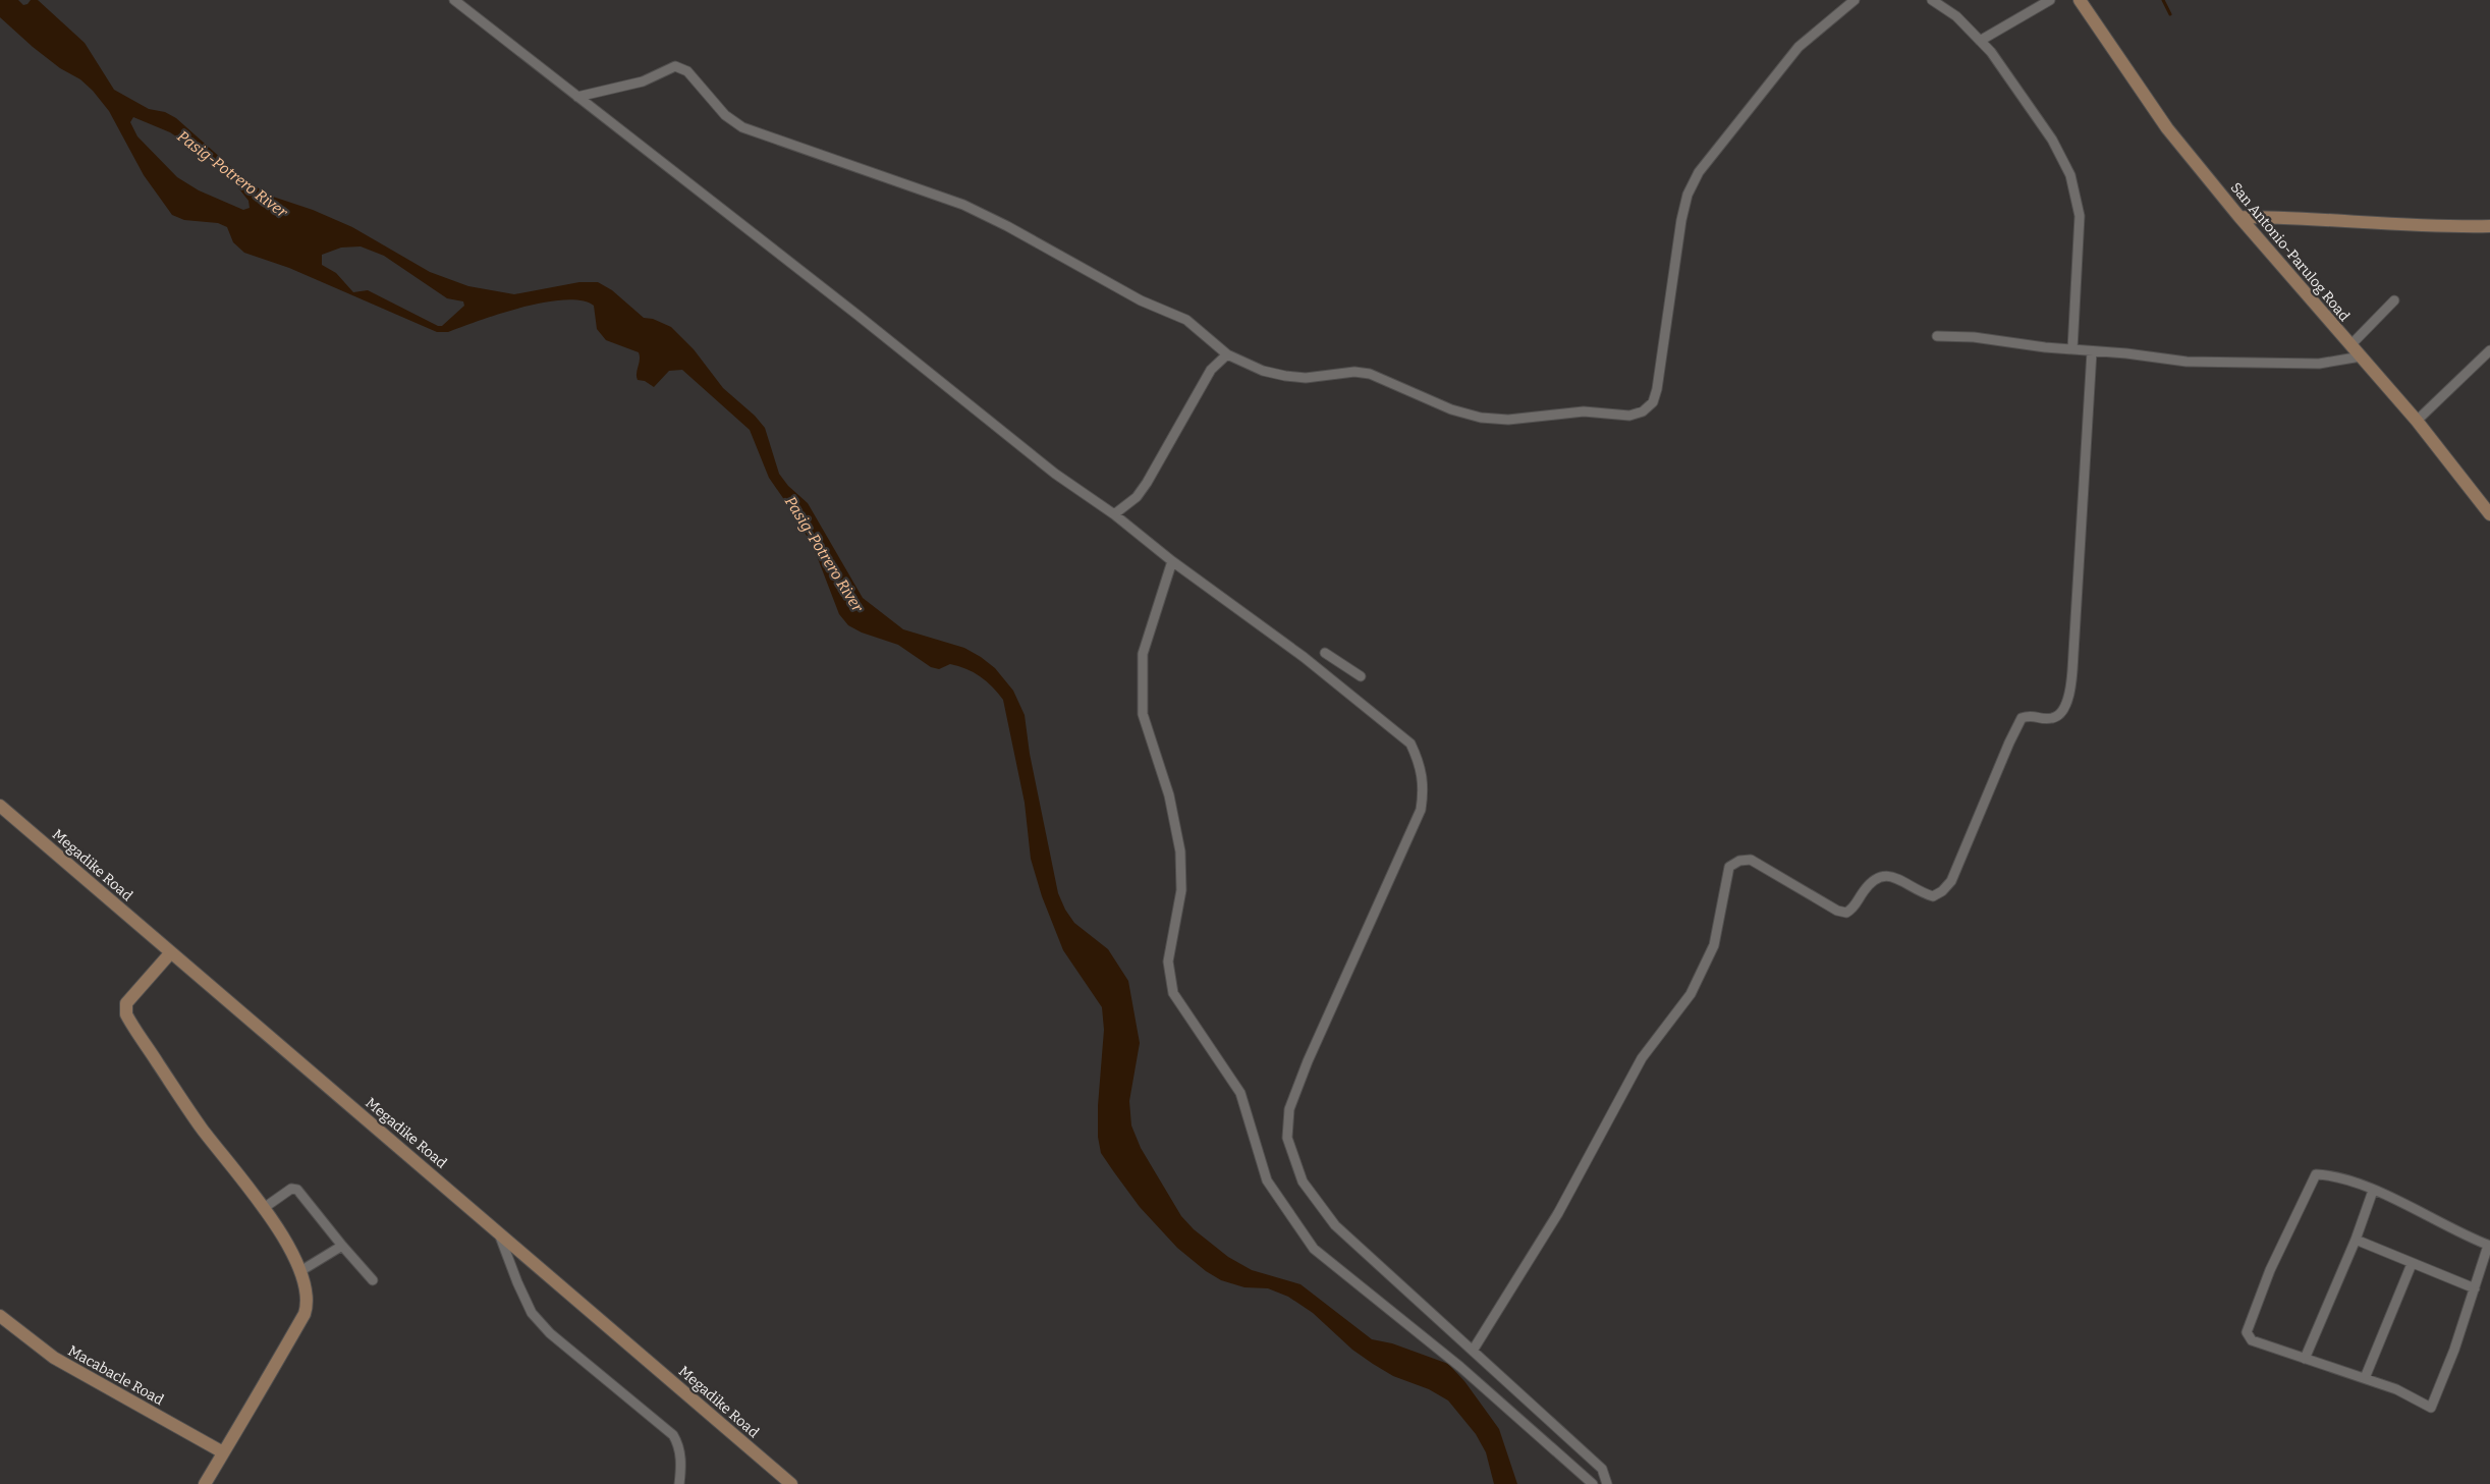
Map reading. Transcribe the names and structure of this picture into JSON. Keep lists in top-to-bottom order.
{
  "streets": {
    "street": ["San Antonio-Parulog Road", "Megadike Road", "Macabacle Road"]
  },
  "water": ["Pasig-Potrero River"]
}
